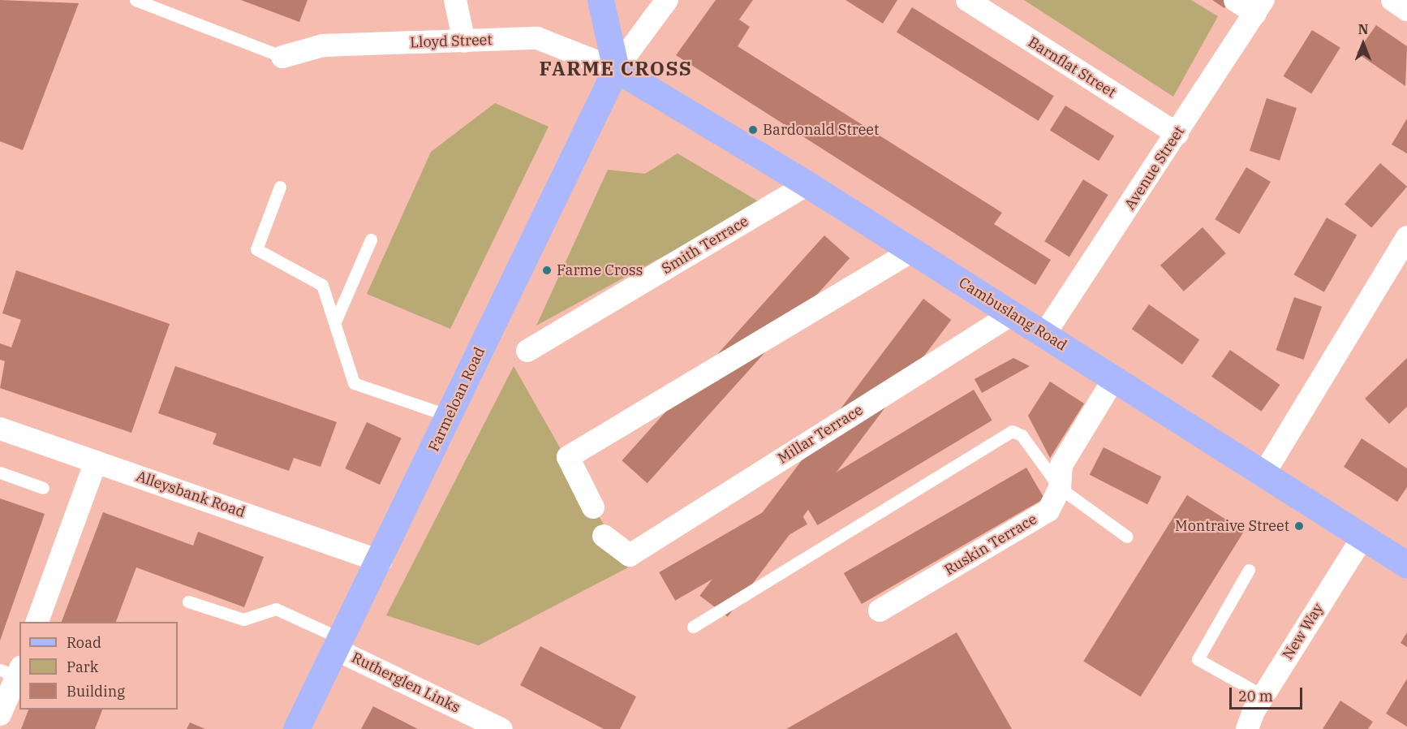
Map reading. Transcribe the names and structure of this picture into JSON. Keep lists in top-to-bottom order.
{
  "streets": {
    "main road": ["Cambuslang Road", "Farmeloan Road"],
    "street": [
      "Lloyd Street",
      "Barnflat Street",
      "Avenue Street",
      "Smith Terrace",
      "Millar Terrace",
      "Alleysbank Road",
      "Ruskin Terrace",
      "New Way",
      "Rutherglen Links"
    ]
  },
  "crossings": [
    ["Lloyd Street", "Cambuslang Road"],
    ["Lloyd Street", "Farmeloan Road"],
    ["Barnflat Street", "Avenue Street"],
    ["Avenue Street", "Cambuslang Road"],
    ["Smith Terrace", "Cambuslang Road"],
    ["Cambuslang Road", "Farmeloan Road"],
    ["Cambuslang Road", "Millar Terrace"],
    ["Cambuslang Road", "Ruskin Terrace"],
    ["Cambuslang Road", "New Way"],
    ["Farmeloan Road", "Alleysbank Road"],
    ["Farmeloan Road", "Rutherglen Links"]
  ],
  "districts": ["FARME CROSS"],
  "places": ["Bardonald Street", "Farme Cross", "Montraive Street"],
  "legend": ["Road", "Park", "Building"],
  "scale_bar": "20 m",
  "north": "top"
}
